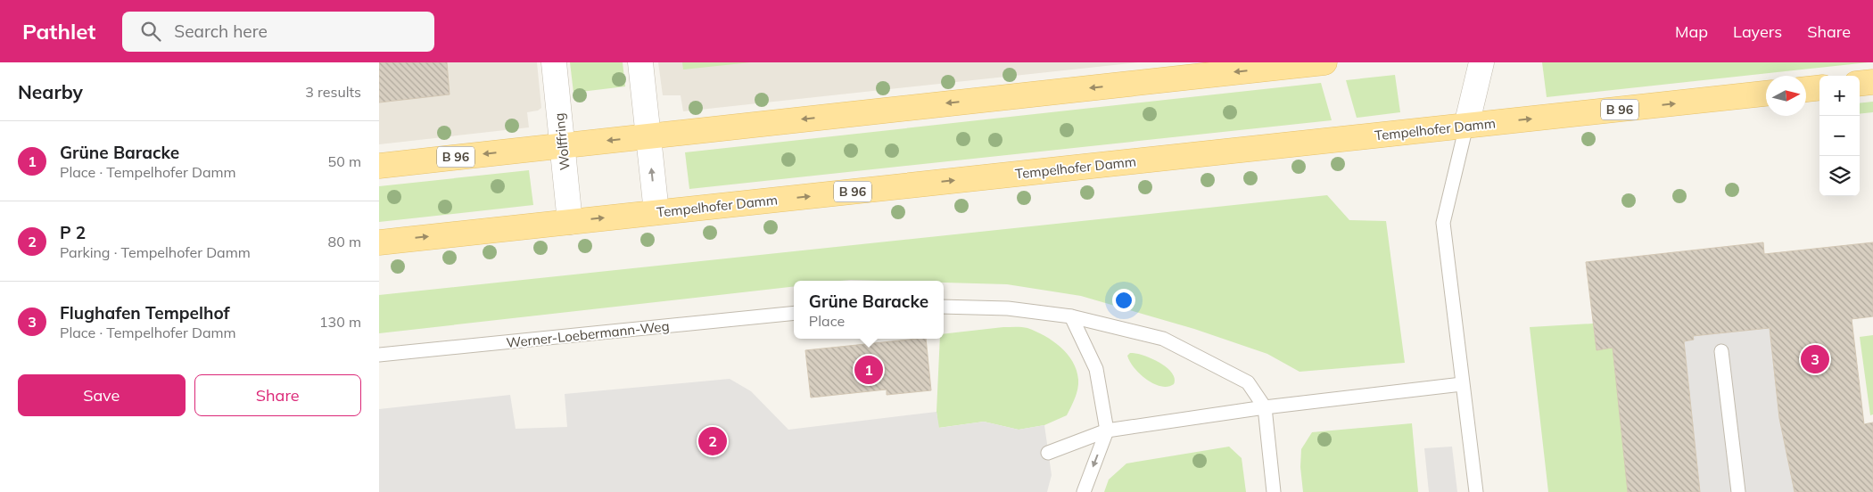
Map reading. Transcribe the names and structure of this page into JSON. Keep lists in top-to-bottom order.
{
  "streets": {
    "main road": ["B 96", "Tempelhofer Damm"],
    "street": ["Wolffring"],
    "lane": ["Werner-Loebermann-Weg"]
  },
  "crossings": [
    ["B 96", "Wolffring"],
    ["Tempelhofer Damm", "Wolffring"]
  ],
  "north": "right",
  "page": {
    "header": "Pathlet",
    "search": "Search here",
    "nav": ["Map", "Layers", "Share"],
    "heading": ["Nearby", "3 results"],
    "map_buttons": ["+", "−"],
    "list": [
      {
        "mark": "1",
        "name": "Grüne Baracke",
        "note": "Place · Tempelhofer Damm",
        "value": "50 m"
      },
      {
        "mark": "2",
        "name": "P 2",
        "note": "Parking · Tempelhofer Damm",
        "value": "80 m"
      },
      {
        "mark": "3",
        "name": "Flughafen Tempelhof",
        "note": "Place · Tempelhofer Damm",
        "value": "130 m"
      }
    ],
    "popup": ["Grüne Baracke", "Place"],
    "pins": ["3", "1", "2"],
    "buttons": ["Save", "Share"]
  }
}
